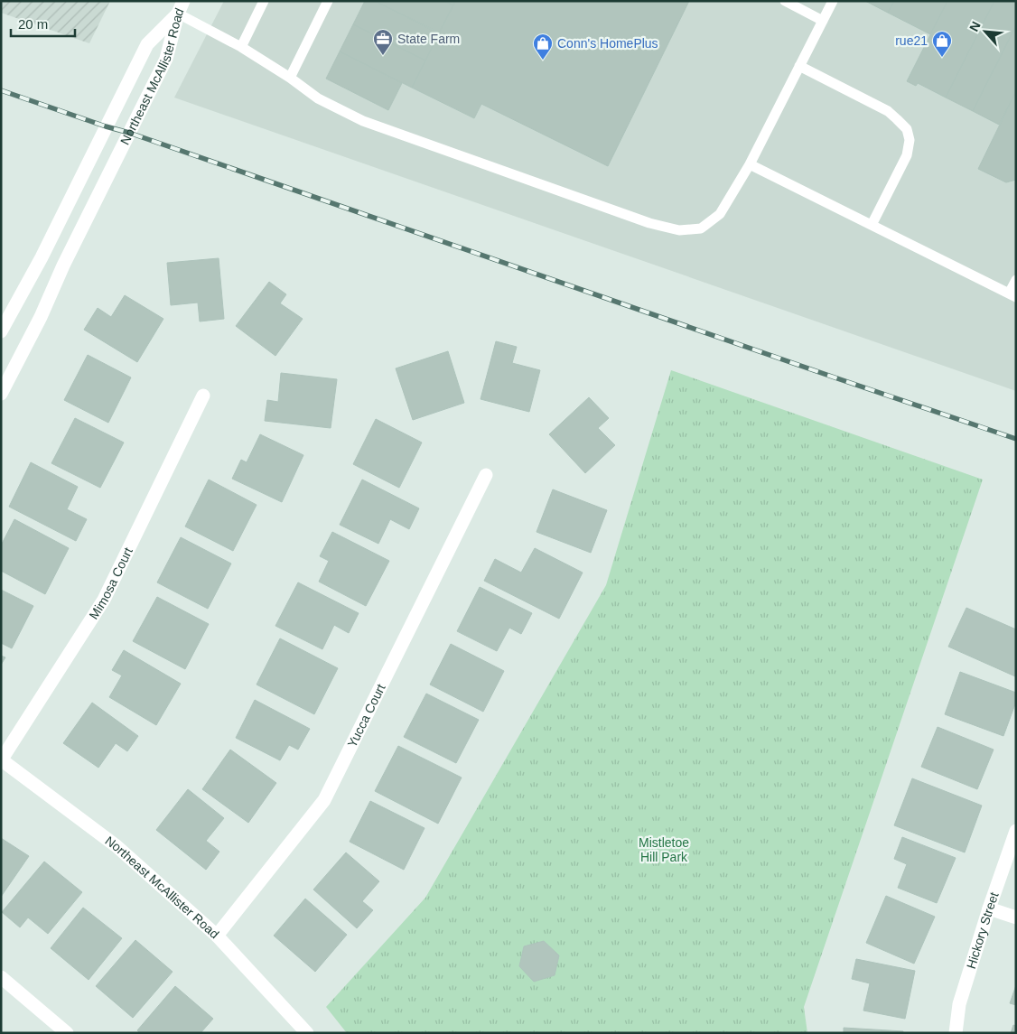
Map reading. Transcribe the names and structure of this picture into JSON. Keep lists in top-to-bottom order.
{
  "streets": {
    "street": [
      "Northeast McAllister Road",
      "Mimosa Court",
      "Yucca Court",
      "Hickory Street"
    ]
  },
  "crossings": [
    ["Northeast McAllister Road", "Mimosa Court"],
    ["Northeast McAllister Road", "Yucca Court"]
  ],
  "parks": ["Mistletoe Hill Park"],
  "places": {
    "office": ["State Farm"],
    "shop": ["rue21", "Conn's HomePlus"]
  },
  "scale_bar": "20 m",
  "north": "top left"
}
